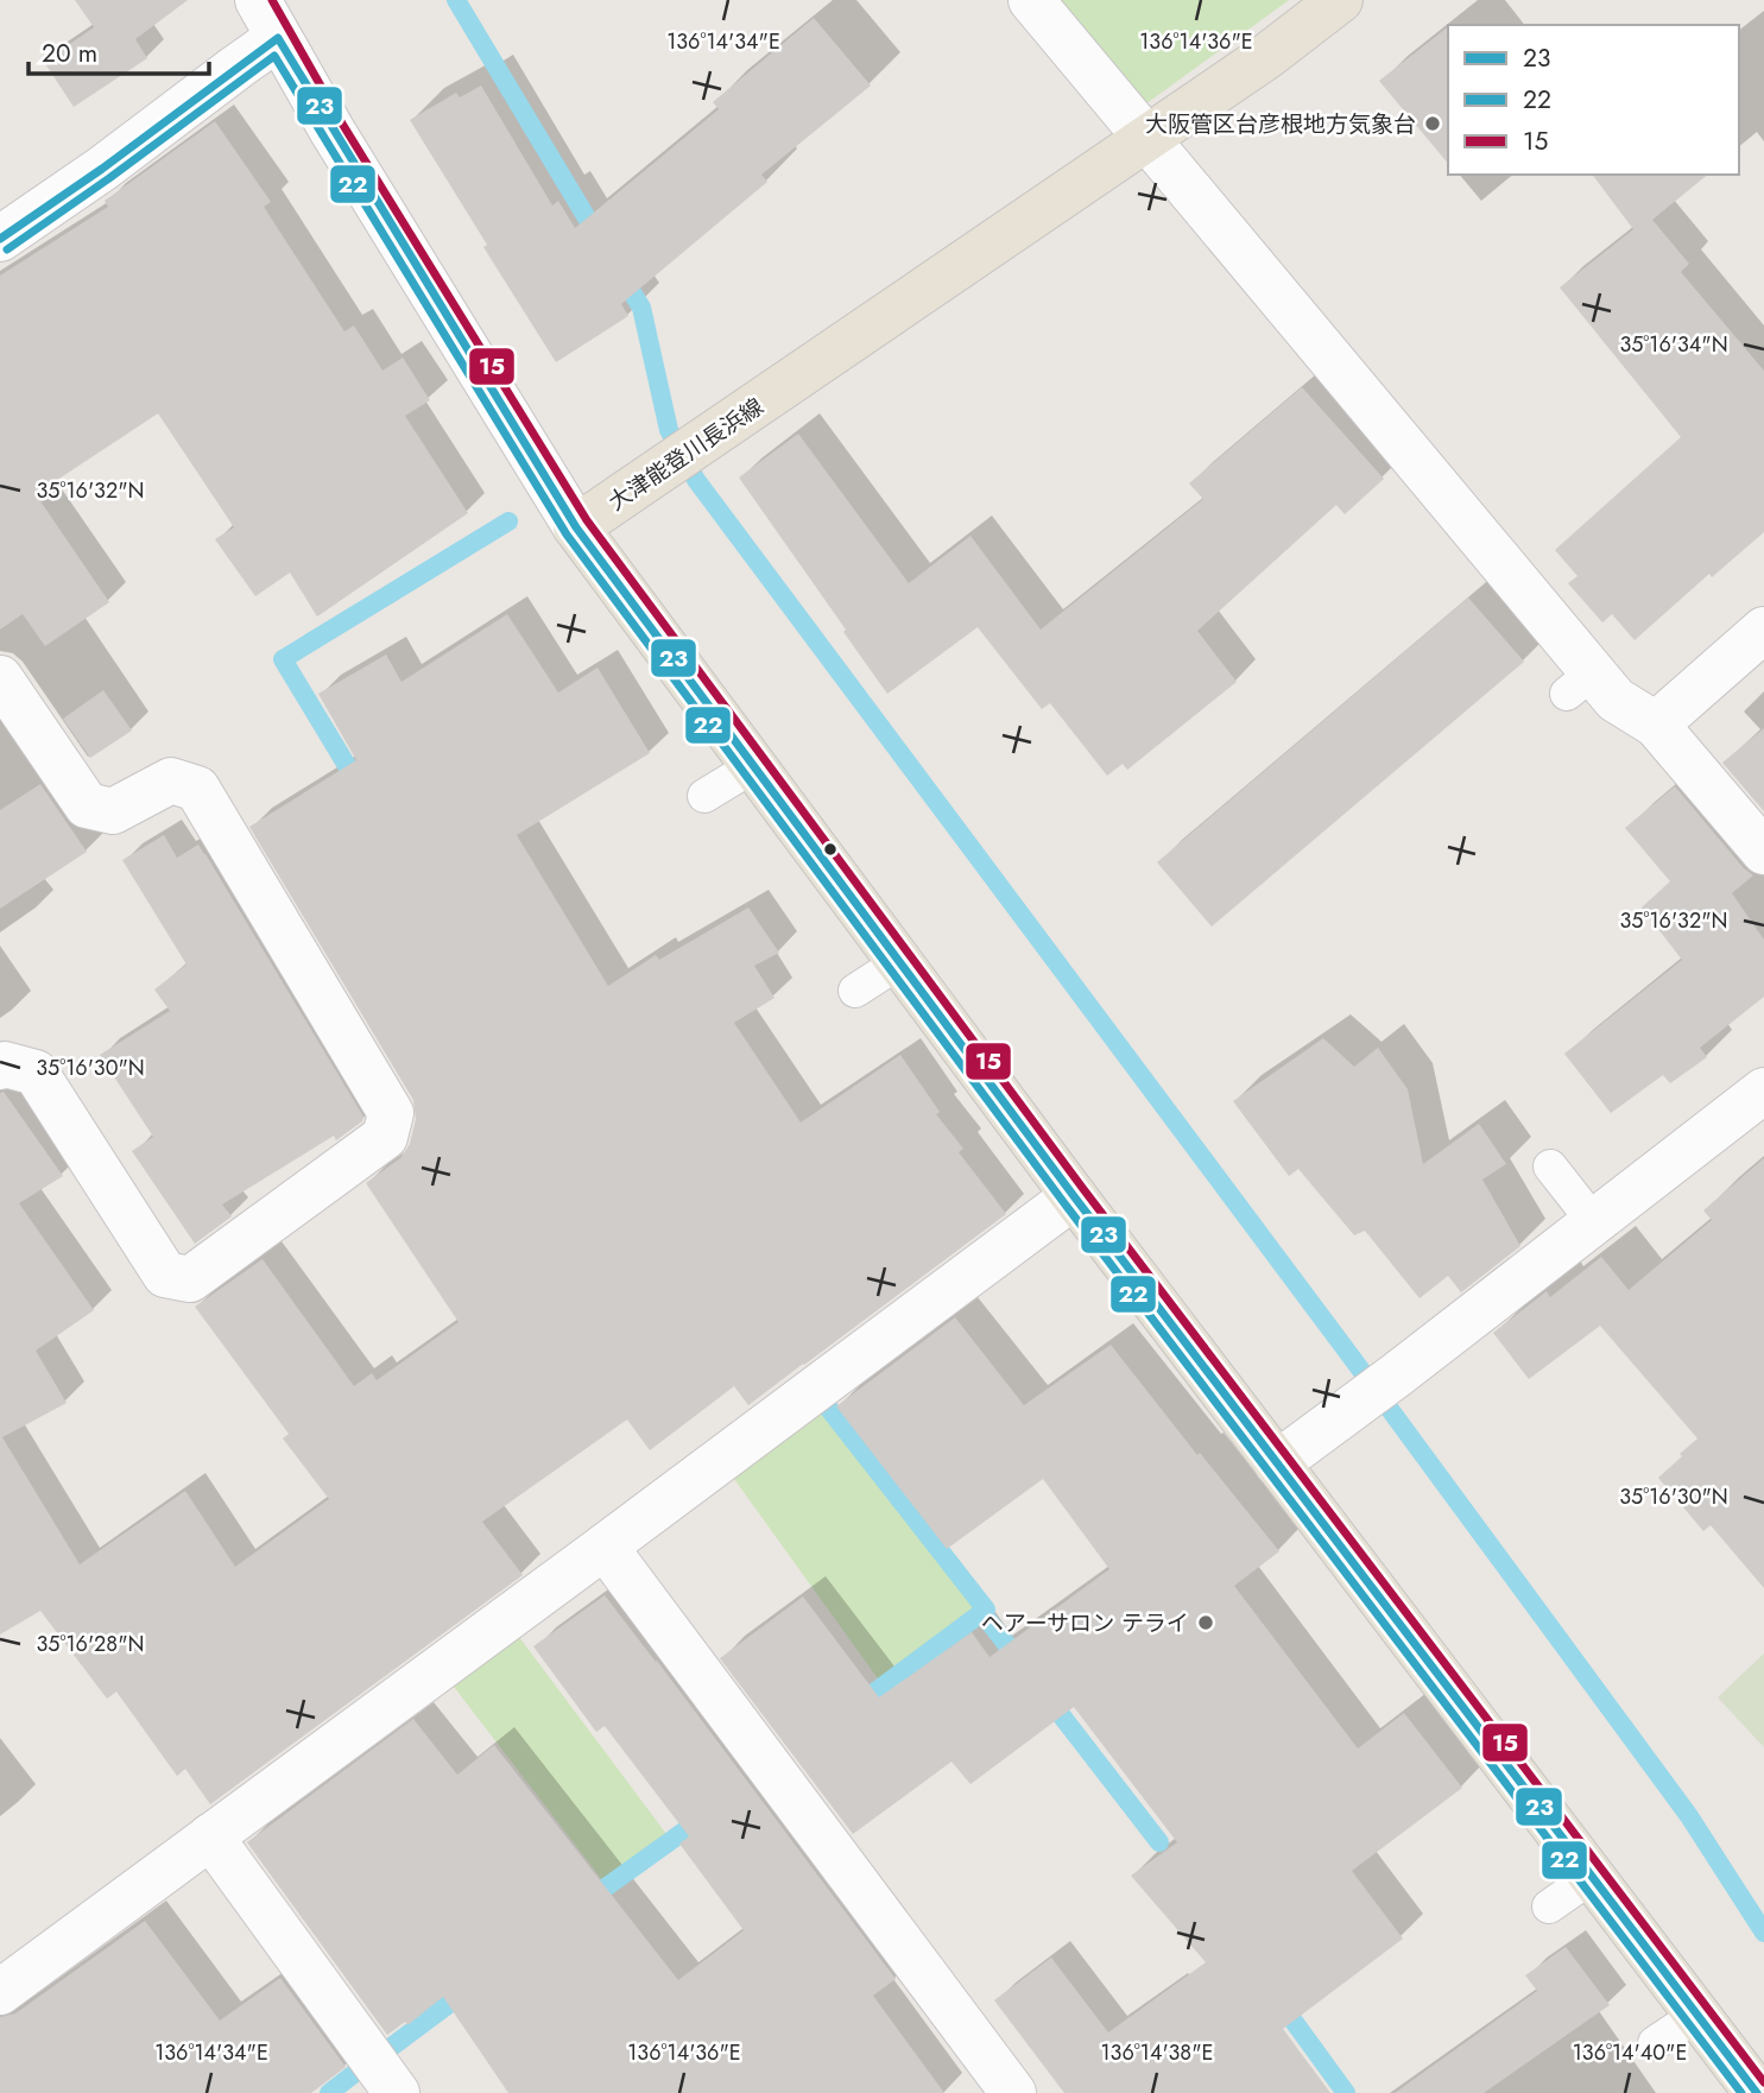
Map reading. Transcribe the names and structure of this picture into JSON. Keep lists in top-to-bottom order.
{
  "streets": {
    "main road": ["大津能登川長浜線"]
  },
  "places": ["大阪管区台彦根地方気象台", "ヘアーサロン テライ"],
  "lines": ["transit line 15", "transit line 23", "transit line 22"],
  "legend": ["23", "22", "15"],
  "scale_bar": "20 m",
  "coordinates": [
    "136°14'36\"E",
    "136°14'34\"E",
    "35°16'34\"N",
    "35°16'32\"N",
    "35°16'30\"N",
    "35°16'28\"N",
    "136°14'38\"E",
    "136°14'40\"E"
  ]
}
